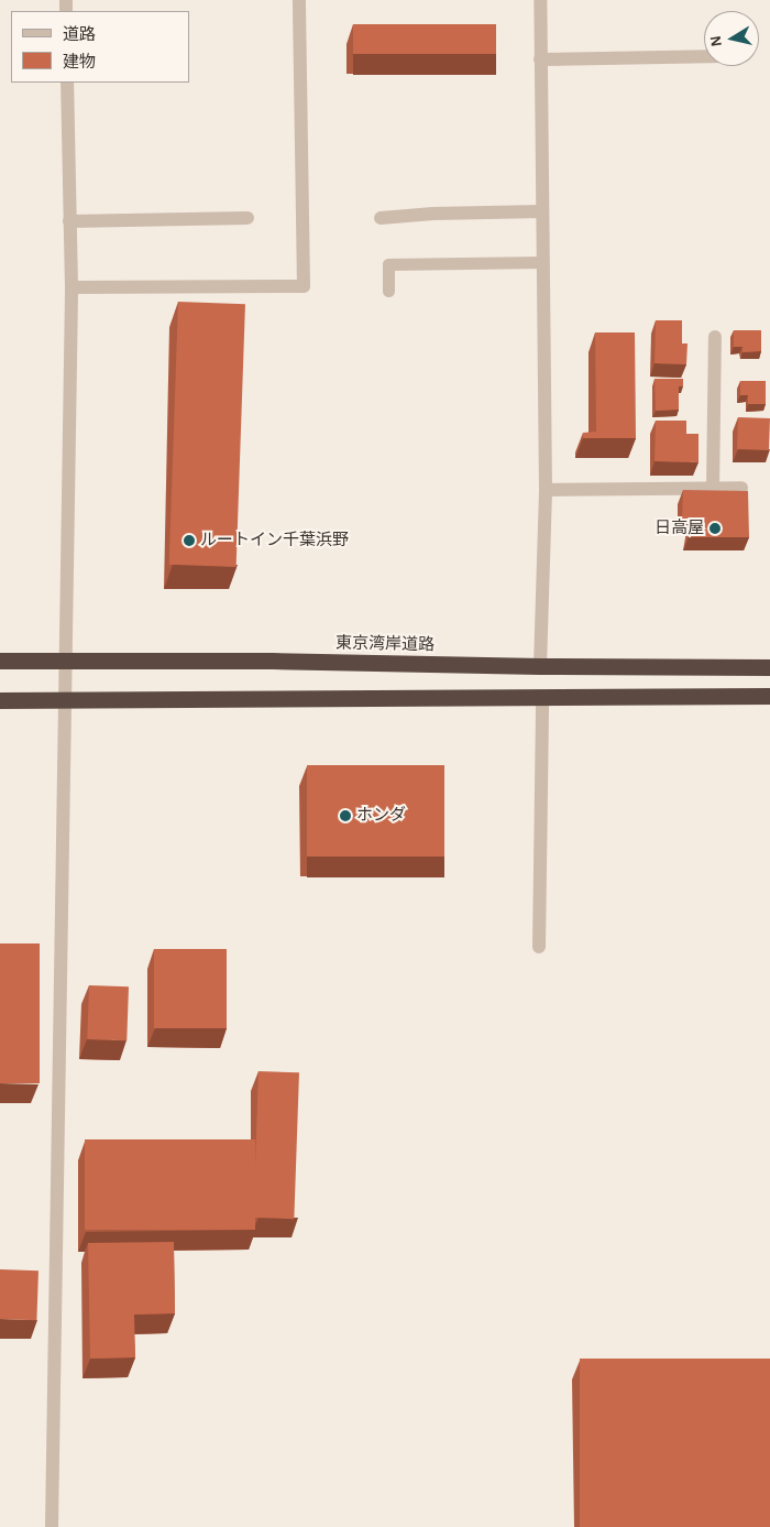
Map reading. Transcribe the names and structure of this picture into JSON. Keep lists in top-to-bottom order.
{
  "streets": {
    "highway": ["東京湾岸道路"]
  },
  "places": ["日高屋", "ルートイン千葉浜野", "ホンダ"],
  "legend": ["道路", "建物"],
  "north": "left"
}
